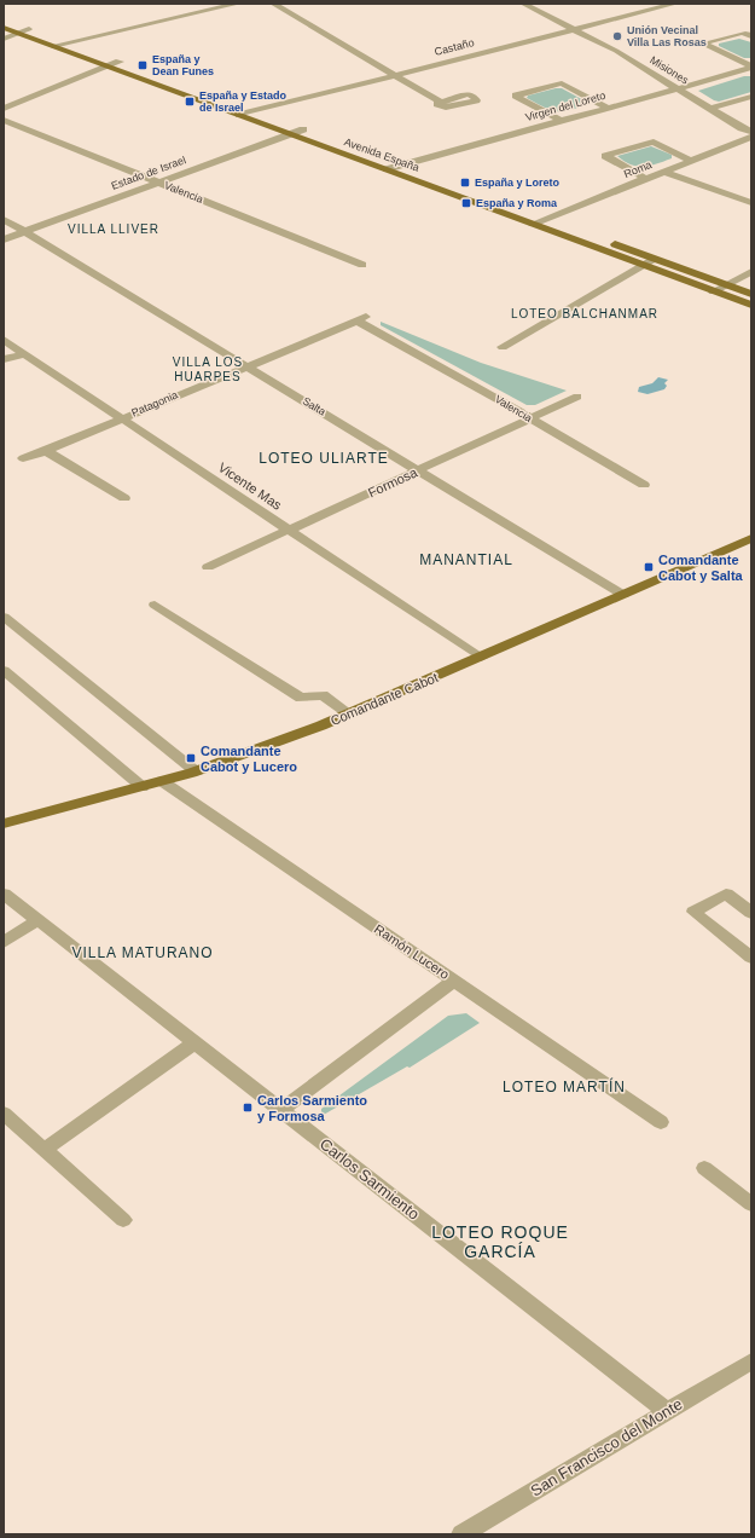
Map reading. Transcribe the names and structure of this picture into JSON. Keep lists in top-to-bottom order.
{
  "streets": {
    "main road": ["Avenida España", "Comandante Cabot"],
    "street": [
      "Castaño",
      "Misiones",
      "Virgen del Loreto",
      "Roma",
      "Estado de Israel",
      "Valencia",
      "Patagonia",
      "Salta",
      "Formosa",
      "Vicente Mas",
      "Ramón Lucero",
      "Carlos Sarmiento",
      "San Francisco del Monte"
    ]
  },
  "crossings": [
    ["Castaño", "Misiones"],
    ["Castaño", "Avenida España"],
    ["Misiones", "Virgen del Loreto"],
    ["Virgen del Loreto", "Avenida España"],
    ["Avenida España", "Roma"],
    ["Avenida España", "Estado de Israel"],
    ["Estado de Israel", "Valencia"],
    ["Estado de Israel", "Salta"],
    ["Valencia", "Patagonia"],
    ["Valencia", "Formosa"],
    ["Patagonia", "Salta"],
    ["Patagonia", "Vicente Mas"],
    ["Salta", "Formosa"],
    ["Salta", "Comandante Cabot"],
    ["Formosa", "Vicente Mas"],
    ["Vicente Mas", "Comandante Cabot"],
    ["Comandante Cabot", "Ramón Lucero"],
    ["Carlos Sarmiento", "San Francisco del Monte"]
  ],
  "districts": [
    "VILLA LLIVER",
    "LOTEO BALCHANMAR",
    "VILLA LOS HUARPES",
    "LOTEO ULIARTE",
    "MANANTIAL",
    "VILLA MATURANO",
    "LOTEO MARTÍN",
    "LOTEO ROQUE GARCÍA"
  ],
  "places": {
    "other": ["Unión Vecinal Villa Las Rosas"],
    "transit": [
      "España y Dean Funes",
      "España y Estado de Israel",
      "España y Loreto",
      "España y Roma",
      "Comandante Cabot y Salta",
      "Comandante Cabot y Lucero",
      "Carlos Sarmiento y Formosa"
    ]
  }
}
